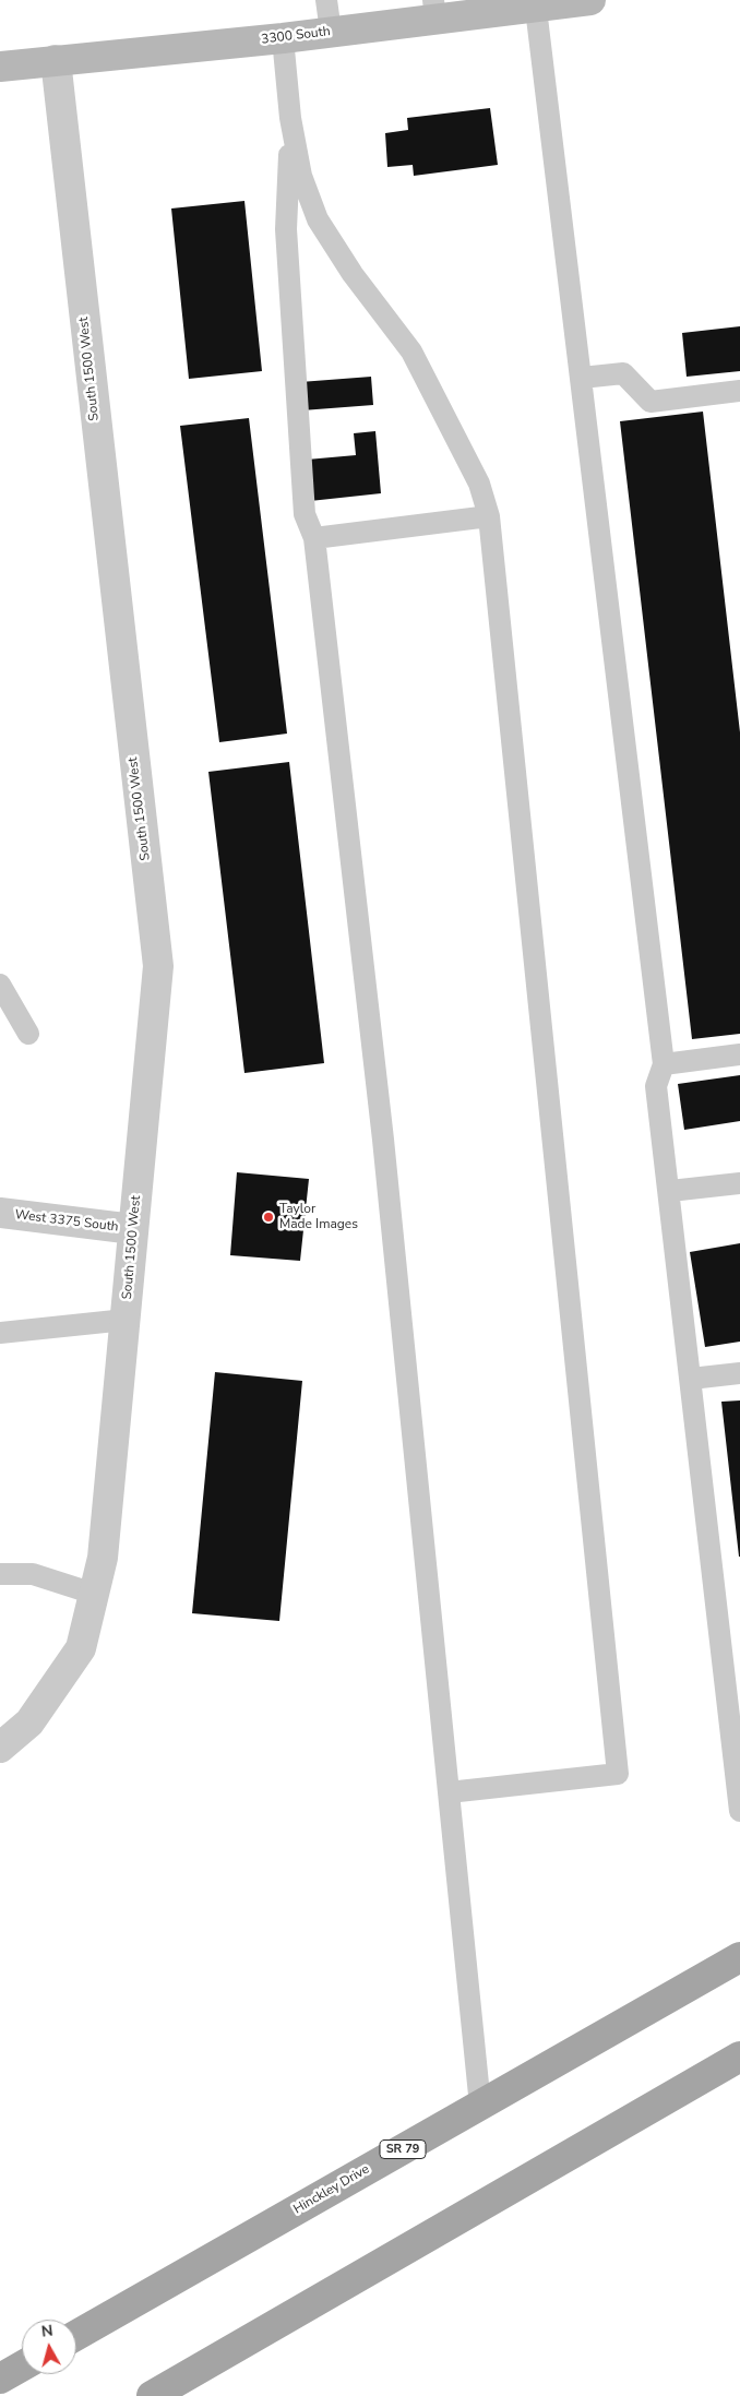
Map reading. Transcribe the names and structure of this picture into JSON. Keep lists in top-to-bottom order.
{
  "streets": {
    "main road": ["SR 79", "Hinckley Drive"],
    "street": ["3300 South", "South 1500 West", "West 3375 South"]
  },
  "crossings": [
    ["3300 South", "South 1500 West"],
    ["South 1500 West", "West 3375 South"]
  ],
  "places": ["Taylor Made Images"],
  "north": "top"
}
